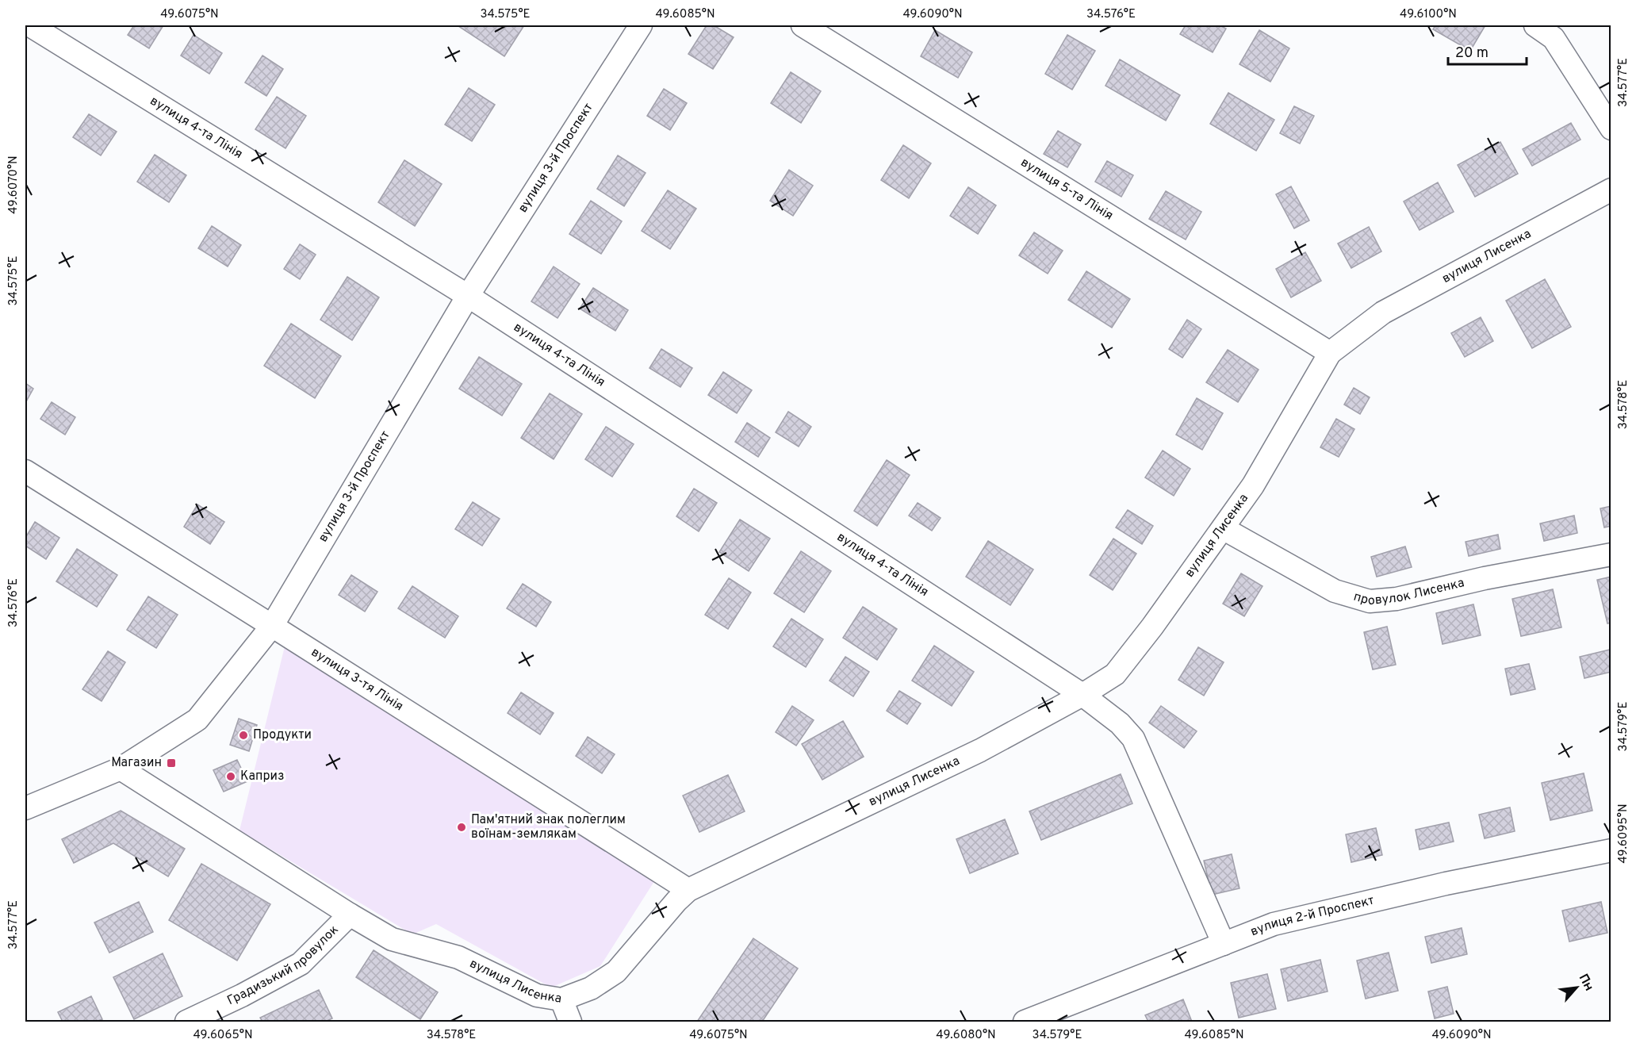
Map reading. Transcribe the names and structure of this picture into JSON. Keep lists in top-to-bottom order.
{
  "streets": {
    "street": [
      "вулиця 4-та Лінія",
      "вулиця 3-й Проспект",
      "вулиця 5-та Лінія",
      "вулиця Лисенка",
      "провулок Лисенка",
      "вулиця 3-тя Лінія",
      "вулиця 2-й Проспект",
      "Градизький провулок"
    ]
  },
  "crossings": [
    ["вулиця 4-та Лінія", "вулиця 3-й Проспект"],
    ["вулиця 4-та Лінія", "вулиця Лисенка"],
    ["вулиця 4-та Лінія", "вулиця 2-й Проспект"],
    ["вулиця 3-й Проспект", "вулиця Лисенка"],
    ["вулиця 3-й Проспект", "вулиця 3-тя Лінія"],
    ["вулиця 5-та Лінія", "вулиця Лисенка"],
    ["вулиця Лисенка", "провулок Лисенка"],
    ["вулиця Лисенка", "вулиця 3-тя Лінія"],
    ["вулиця Лисенка", "Градизький провулок"]
  ],
  "places": {
    "other": ["Продукти", "Каприз", "Пам'ятний знак полеглим воїнам-землякам"],
    "transit": ["Магазин"]
  },
  "scale_bar": "20 m",
  "north": "top right",
  "coordinates": [
    "49.6075°N",
    "34.575°E",
    "49.6085°N",
    "49.6090°N",
    "34.576°E",
    "49.6100°N",
    "34.577°E",
    "49.6070°N",
    "34.578°E",
    "34.579°E",
    "49.6095°N",
    "49.6065°N",
    "49.6080°N"
  ]
}
